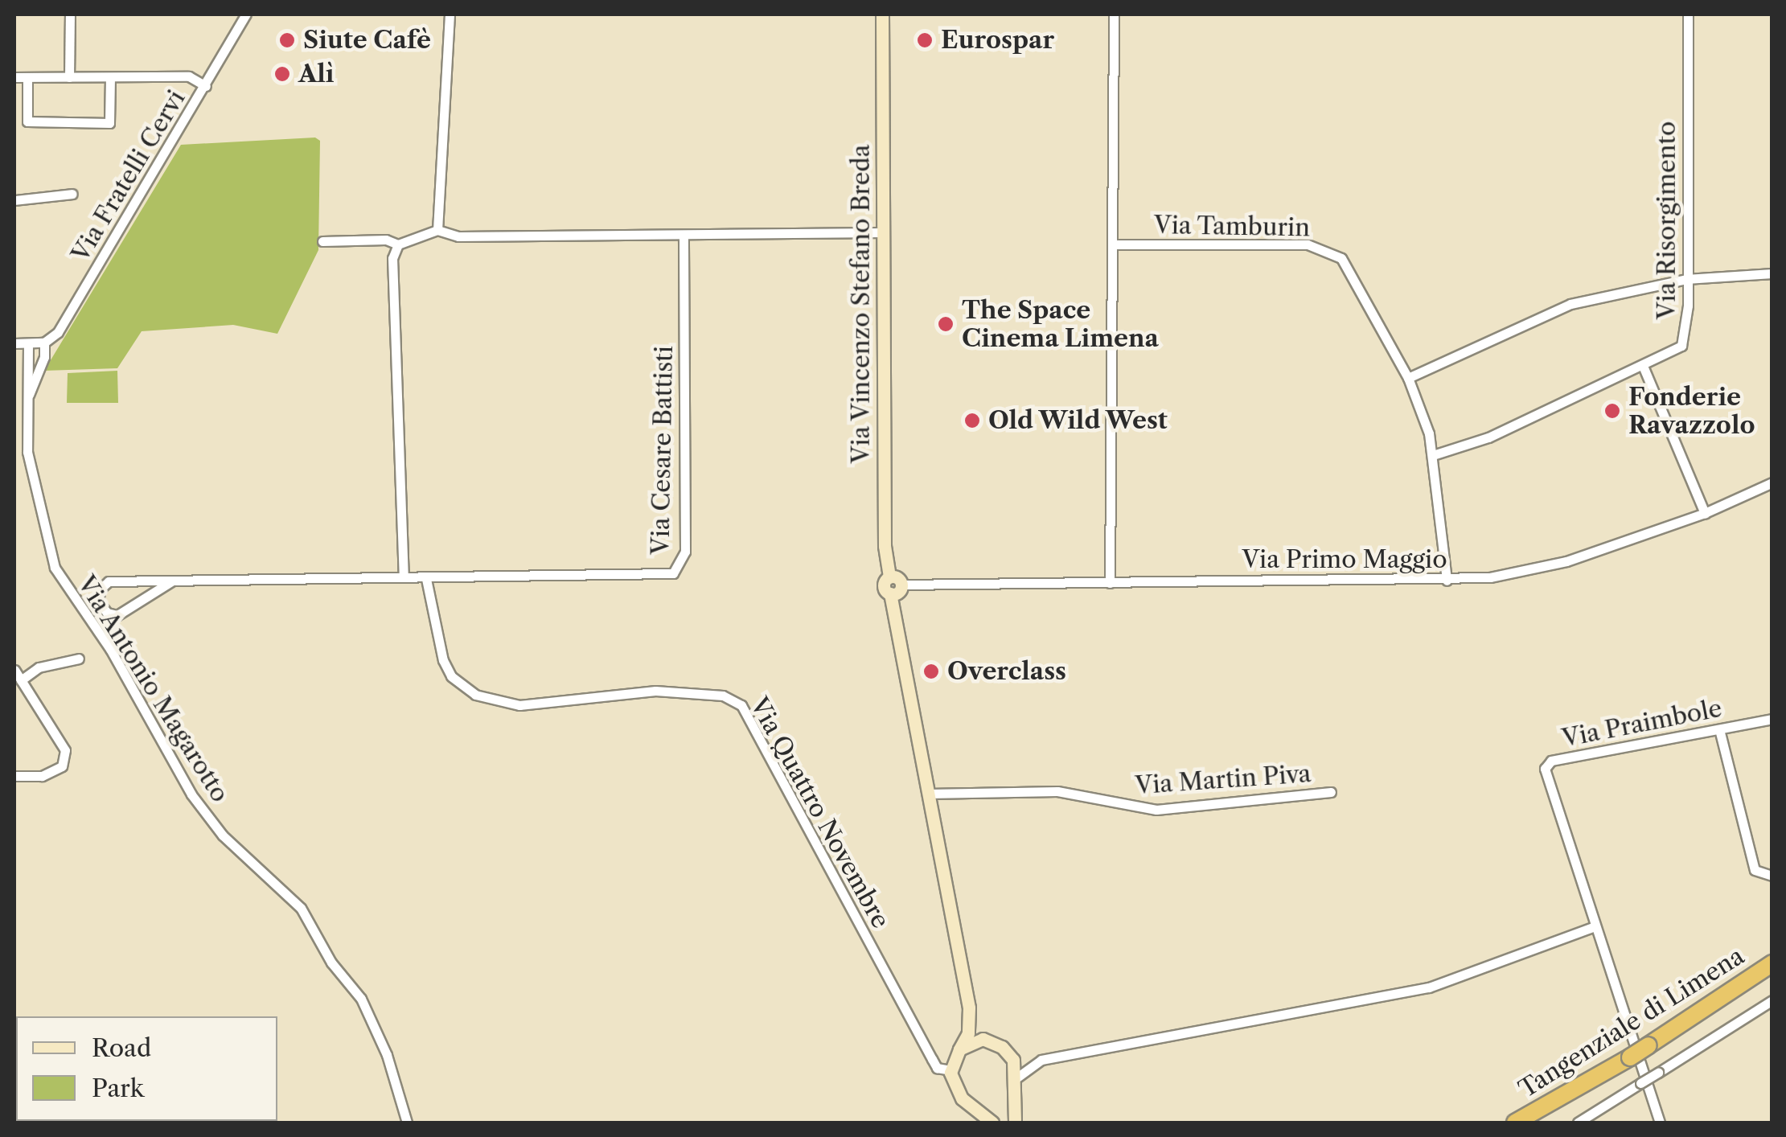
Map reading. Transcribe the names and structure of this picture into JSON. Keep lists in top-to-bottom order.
{
  "streets": {
    "highway": ["Tangenziale di Limena"],
    "street": [
      "Via Fratelli Cervi",
      "Via Risorgimento",
      "Via Tamburin",
      "Via Vincenzo Stefano Breda",
      "Via Cesare Battisti",
      "Via Primo Maggio",
      "Via Antonio Magarotto",
      "Via Praimbole",
      "Via Martin Piva",
      "Via Quattro Novembre"
    ]
  },
  "crossings": [
    ["Via Fratelli Cervi", "Via Antonio Magarotto"],
    ["Via Risorgimento", "Via Tamburin"],
    ["Via Tamburin", "Via Primo Maggio"],
    ["Via Vincenzo Stefano Breda", "Via Primo Maggio"],
    ["Via Vincenzo Stefano Breda", "Via Martin Piva"],
    ["Via Vincenzo Stefano Breda", "Via Quattro Novembre"],
    ["Via Cesare Battisti", "Via Quattro Novembre"]
  ],
  "places": [
    "Siute Cafè",
    "Eurospar",
    "Alì",
    "The Space Cinema Limena",
    "Fonderie Ravazzolo",
    "Old Wild West",
    "Overclass"
  ],
  "legend": ["Road", "Park"]
}
